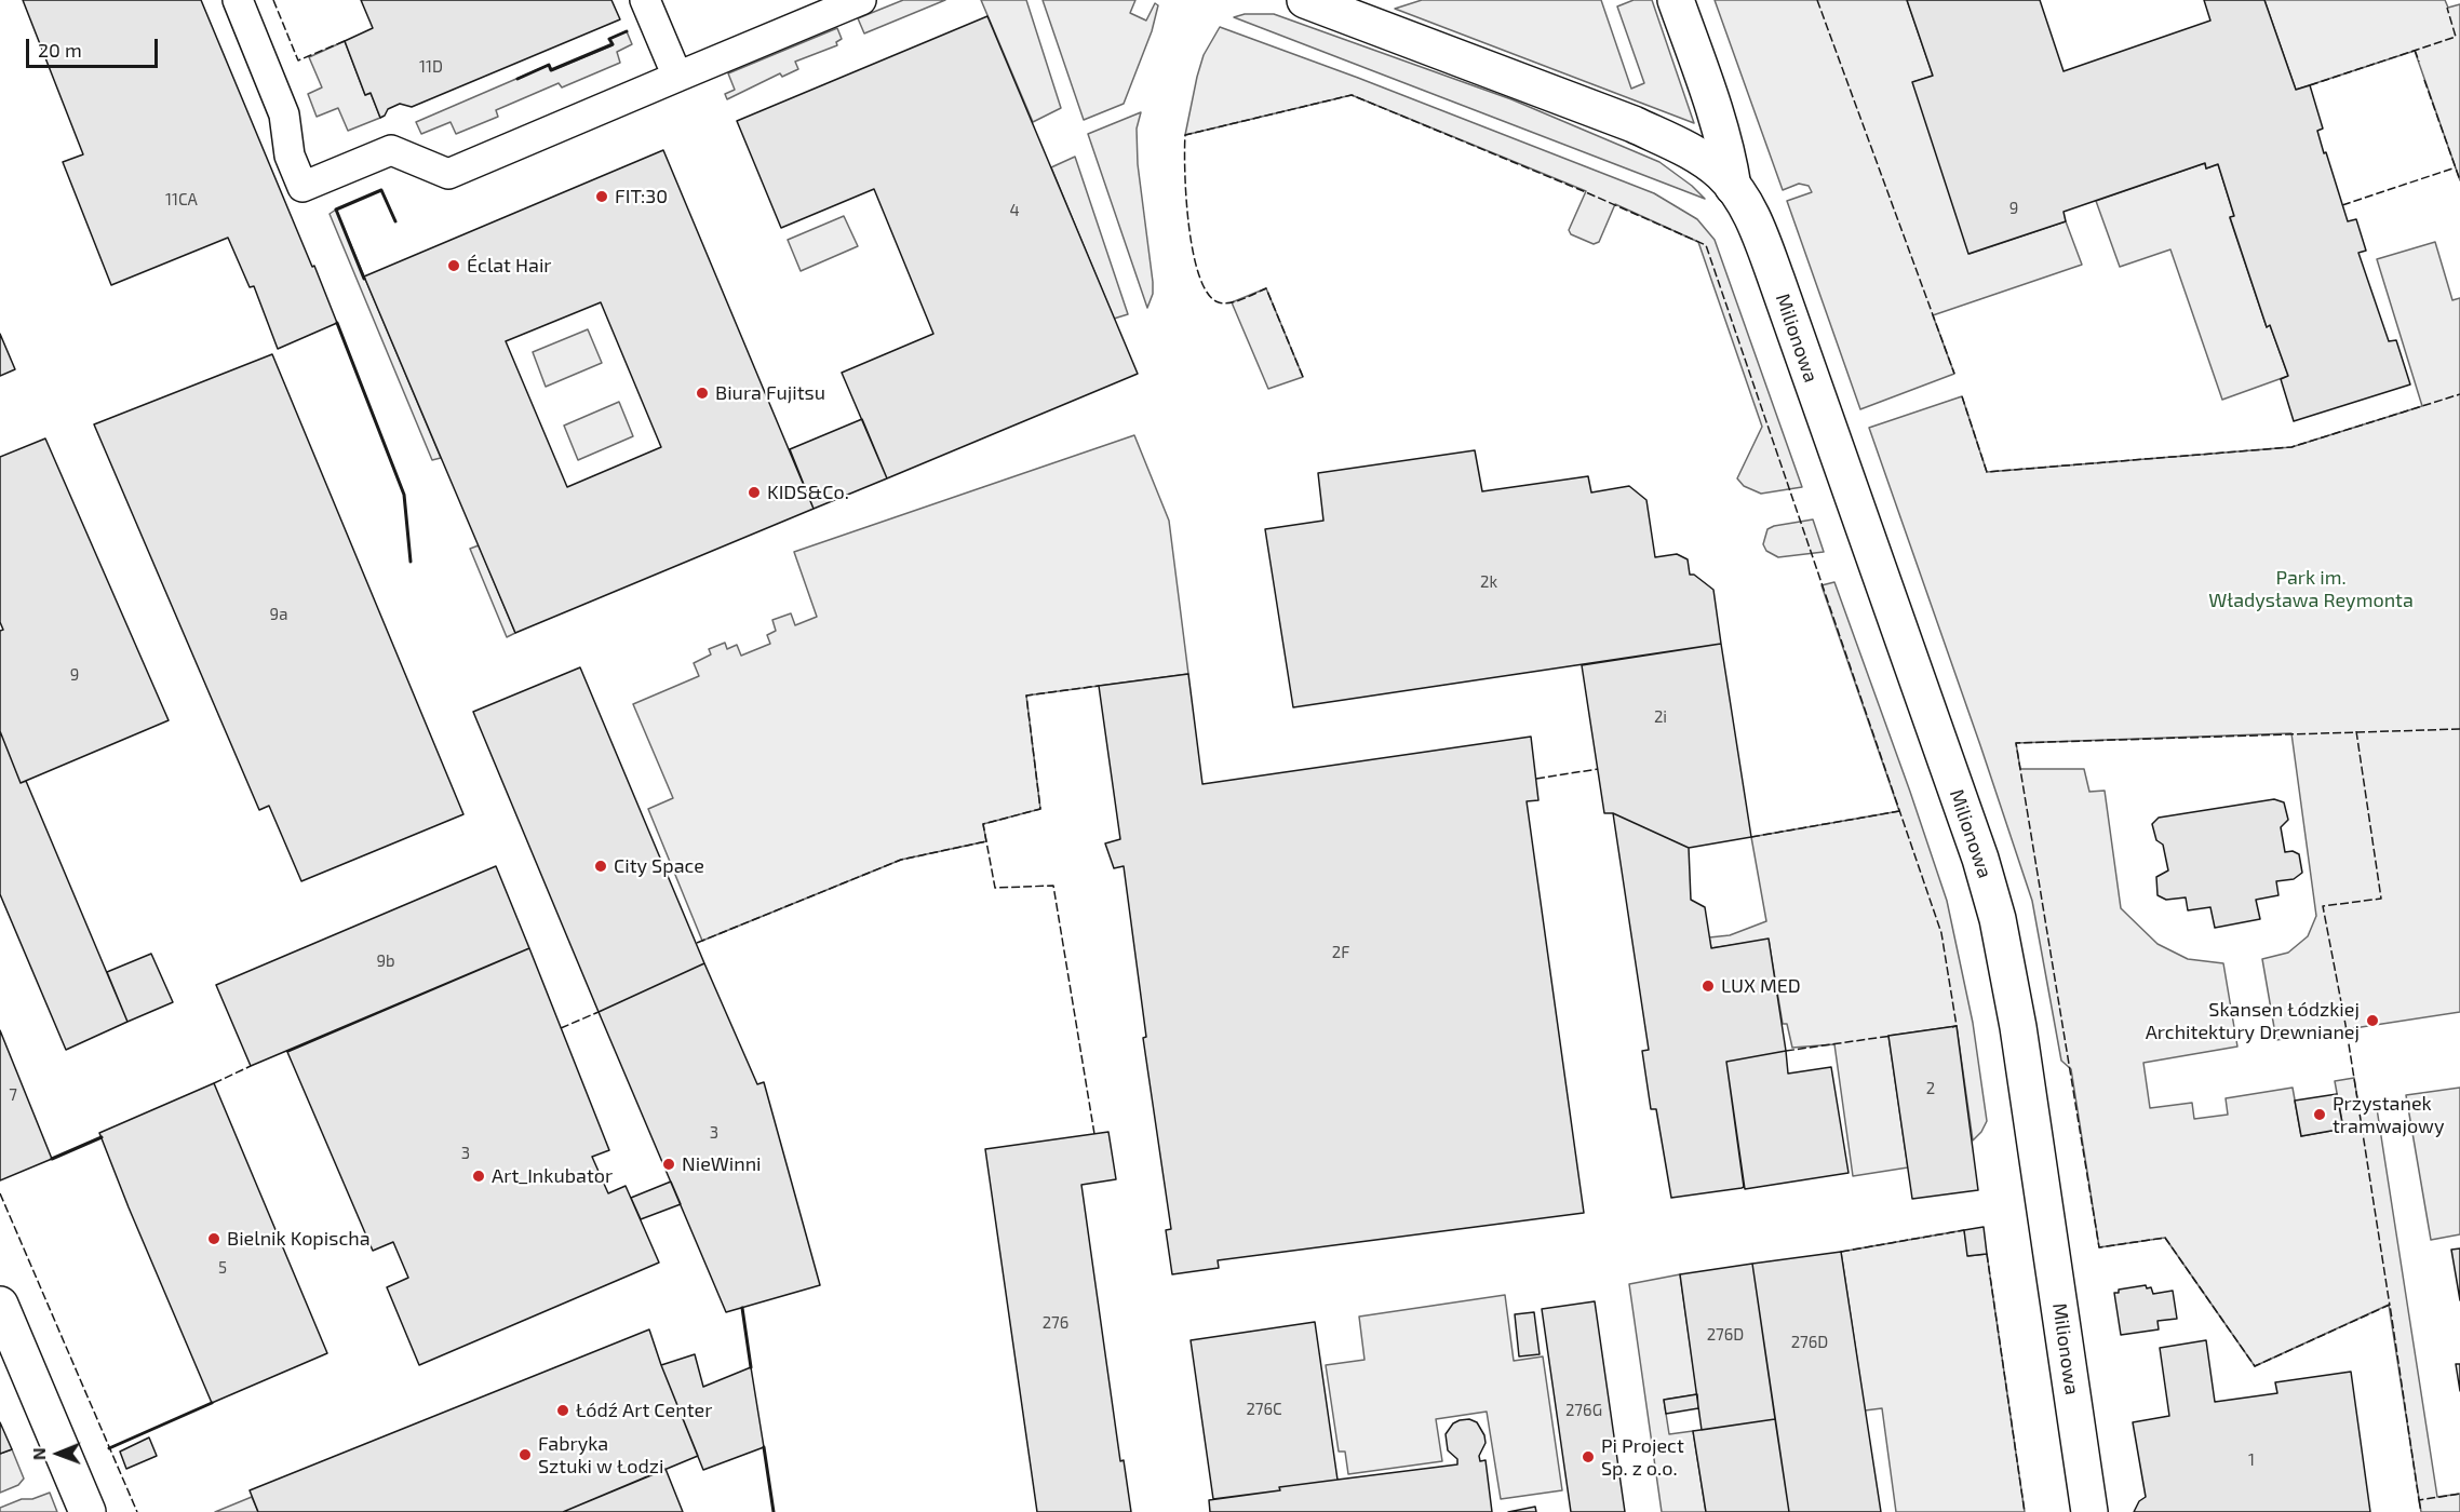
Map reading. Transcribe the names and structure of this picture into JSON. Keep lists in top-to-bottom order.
{
  "streets": {
    "street": ["Milionowa"]
  },
  "parks": ["Park im. Władysława Reymonta"],
  "places": [
    "FIT:30",
    "Éclat Hair",
    "Biura Fujitsu",
    "KIDS&Co.",
    "City Space",
    "LUX MED",
    "Skansen Łódzkiej Architektury Drewnianej",
    "Przystanek tramwajowy",
    "NieWinni",
    "Art_Inkubator",
    "Bielnik Kopischa",
    "Łódź Art Center",
    "Fabryka Sztuki w Łodzi",
    "Pi Project Sp. z o.o."
  ],
  "house_numbers": [
    "11D",
    "11CA",
    "9",
    "4",
    "2k",
    "9a",
    "9",
    "2i",
    "2F",
    "9b",
    "2",
    "7",
    "3",
    "3",
    "5",
    "276",
    "276D",
    "276D",
    "276C",
    "276G",
    "1"
  ],
  "scale_bar": "20 m",
  "north": "left"
}
